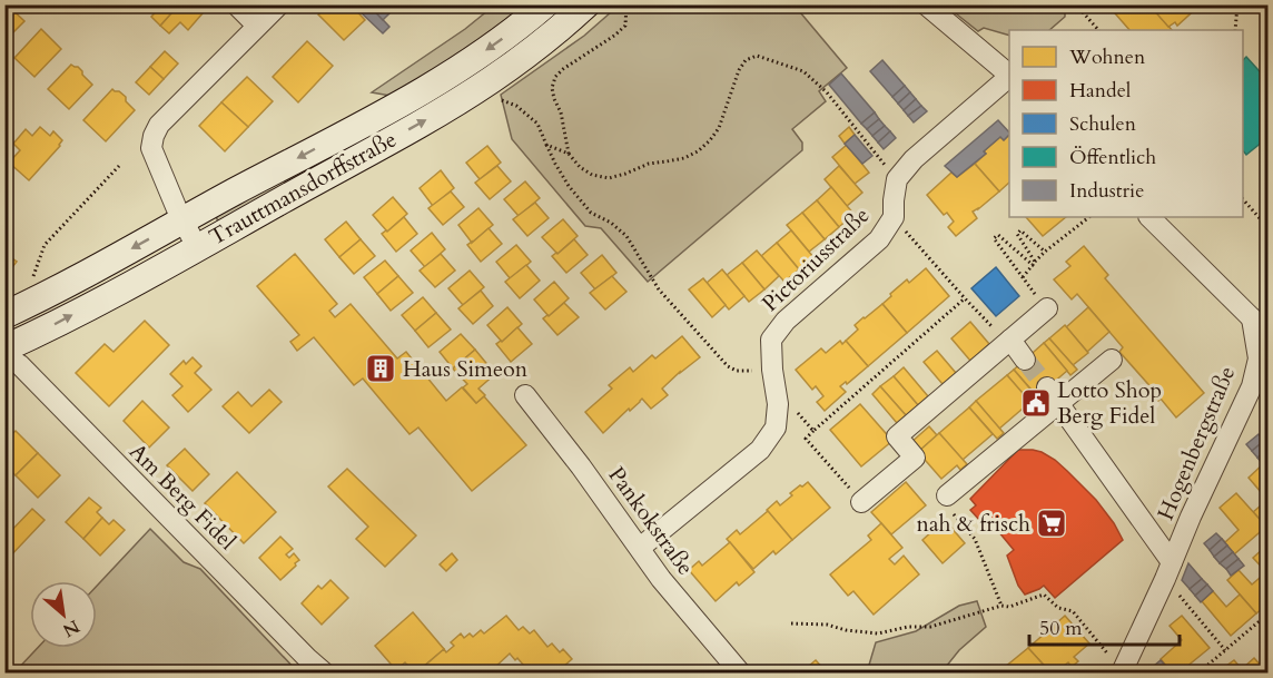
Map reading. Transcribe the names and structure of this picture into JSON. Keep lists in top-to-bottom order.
{
  "streets": {
    "street": [
      "Trauttmansdorffstraße",
      "Pictoriusstraße",
      "Hogenbergstraße",
      "Am Berg Fidel",
      "Pankokstraße"
    ]
  },
  "crossings": [
    ["Pictoriusstraße", "Pankokstraße"]
  ],
  "places": {
    "building": ["Haus Simeon"],
    "public building": ["Lotto Shop Berg Fidel"],
    "supermarket": ["nah & frisch"]
  },
  "legend": [
    "Wohnen",
    "Handel",
    "Schulen",
    "Öffentlich",
    "Industrie"
  ],
  "scale_bar": "50 m",
  "north": "bottom right"
}
